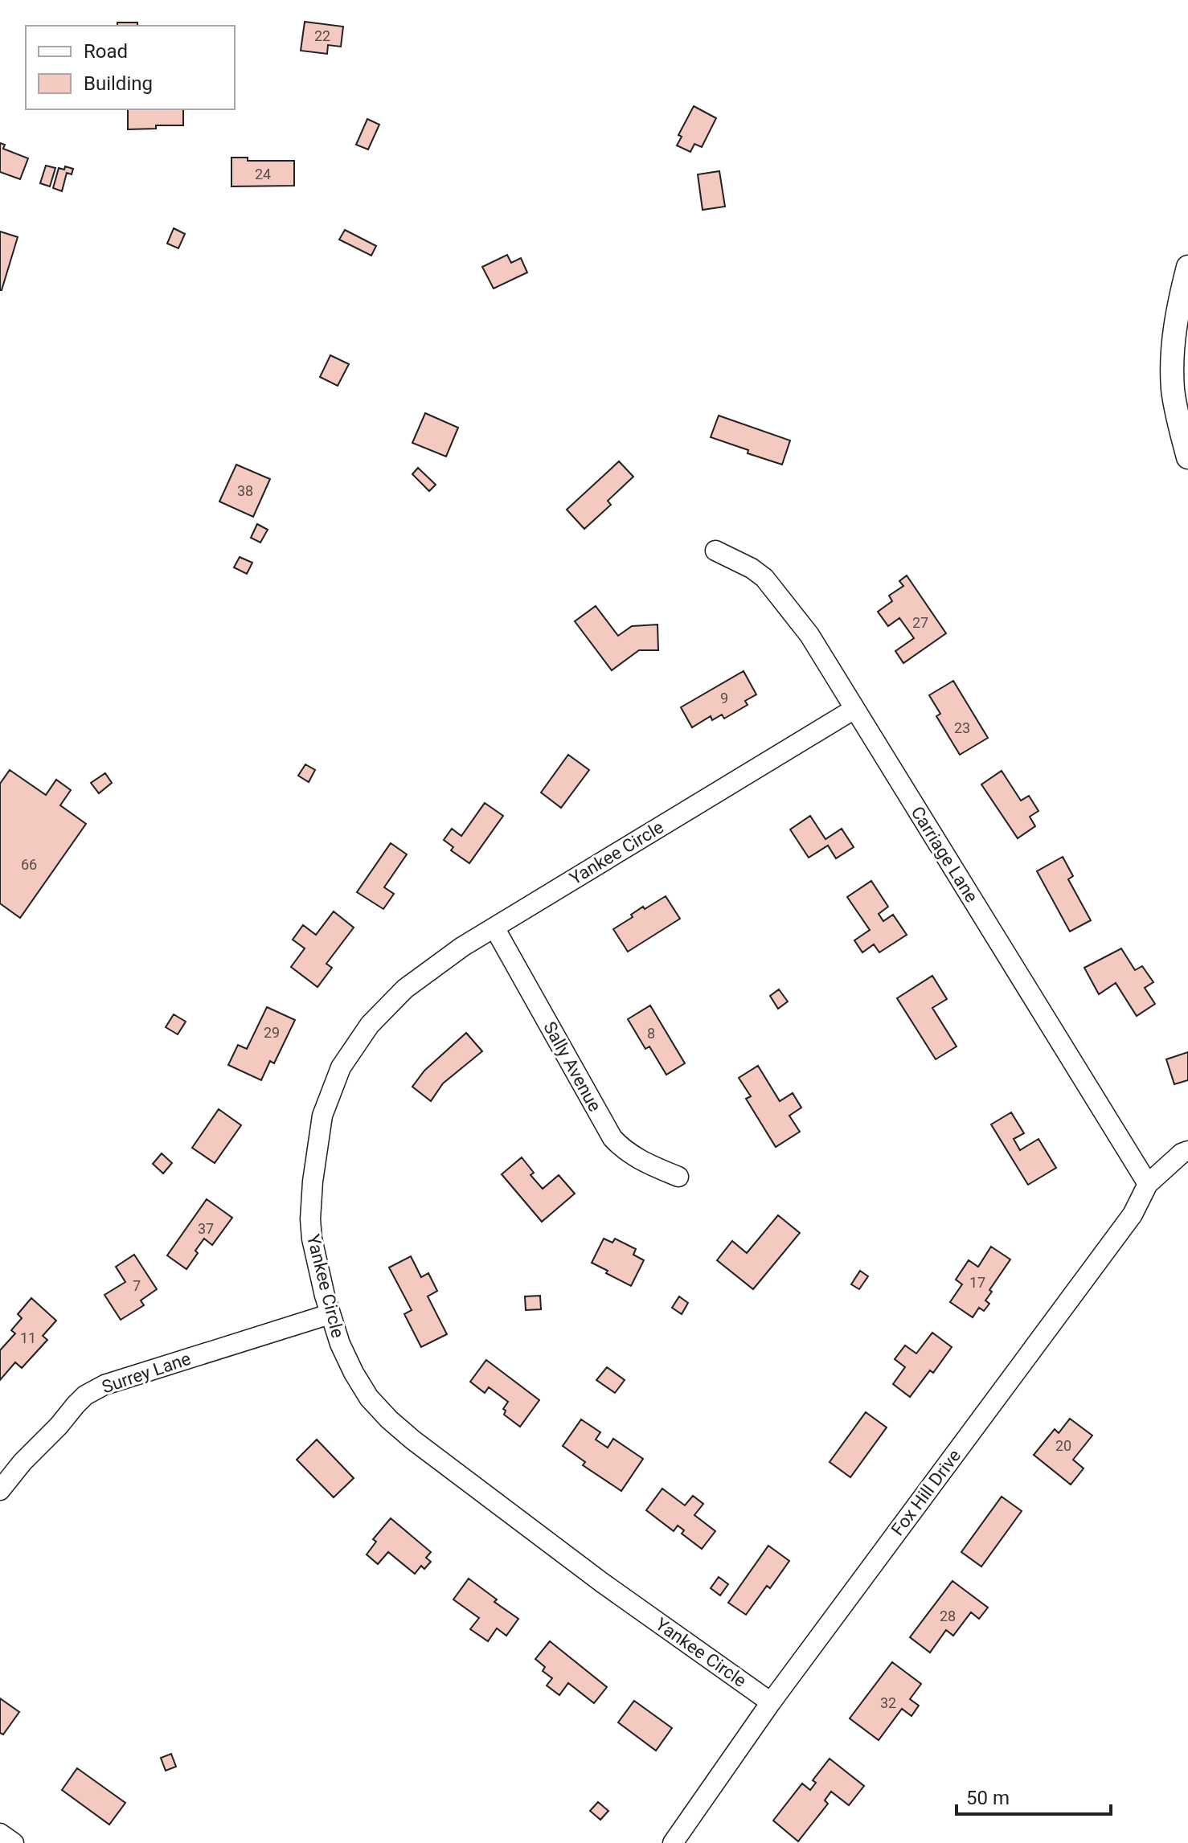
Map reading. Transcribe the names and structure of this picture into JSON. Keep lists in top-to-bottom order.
{
  "streets": {
    "street": [
      "Yankee Circle",
      "Carriage Lane",
      "Sally Avenue",
      "Surrey Lane",
      "Fox Hill Drive"
    ]
  },
  "crossings": [
    ["Yankee Circle", "Carriage Lane"],
    ["Yankee Circle", "Sally Avenue"],
    ["Yankee Circle", "Surrey Lane"],
    ["Yankee Circle", "Fox Hill Drive"],
    ["Carriage Lane", "Fox Hill Drive"]
  ],
  "house_numbers": [
    "22",
    "24",
    "38",
    "27",
    "9",
    "23",
    "66",
    "29",
    "8",
    "37",
    "17",
    "7",
    "11",
    "20",
    "28",
    "32"
  ],
  "legend": ["Road", "Building"],
  "scale_bar": "50 m"
}
